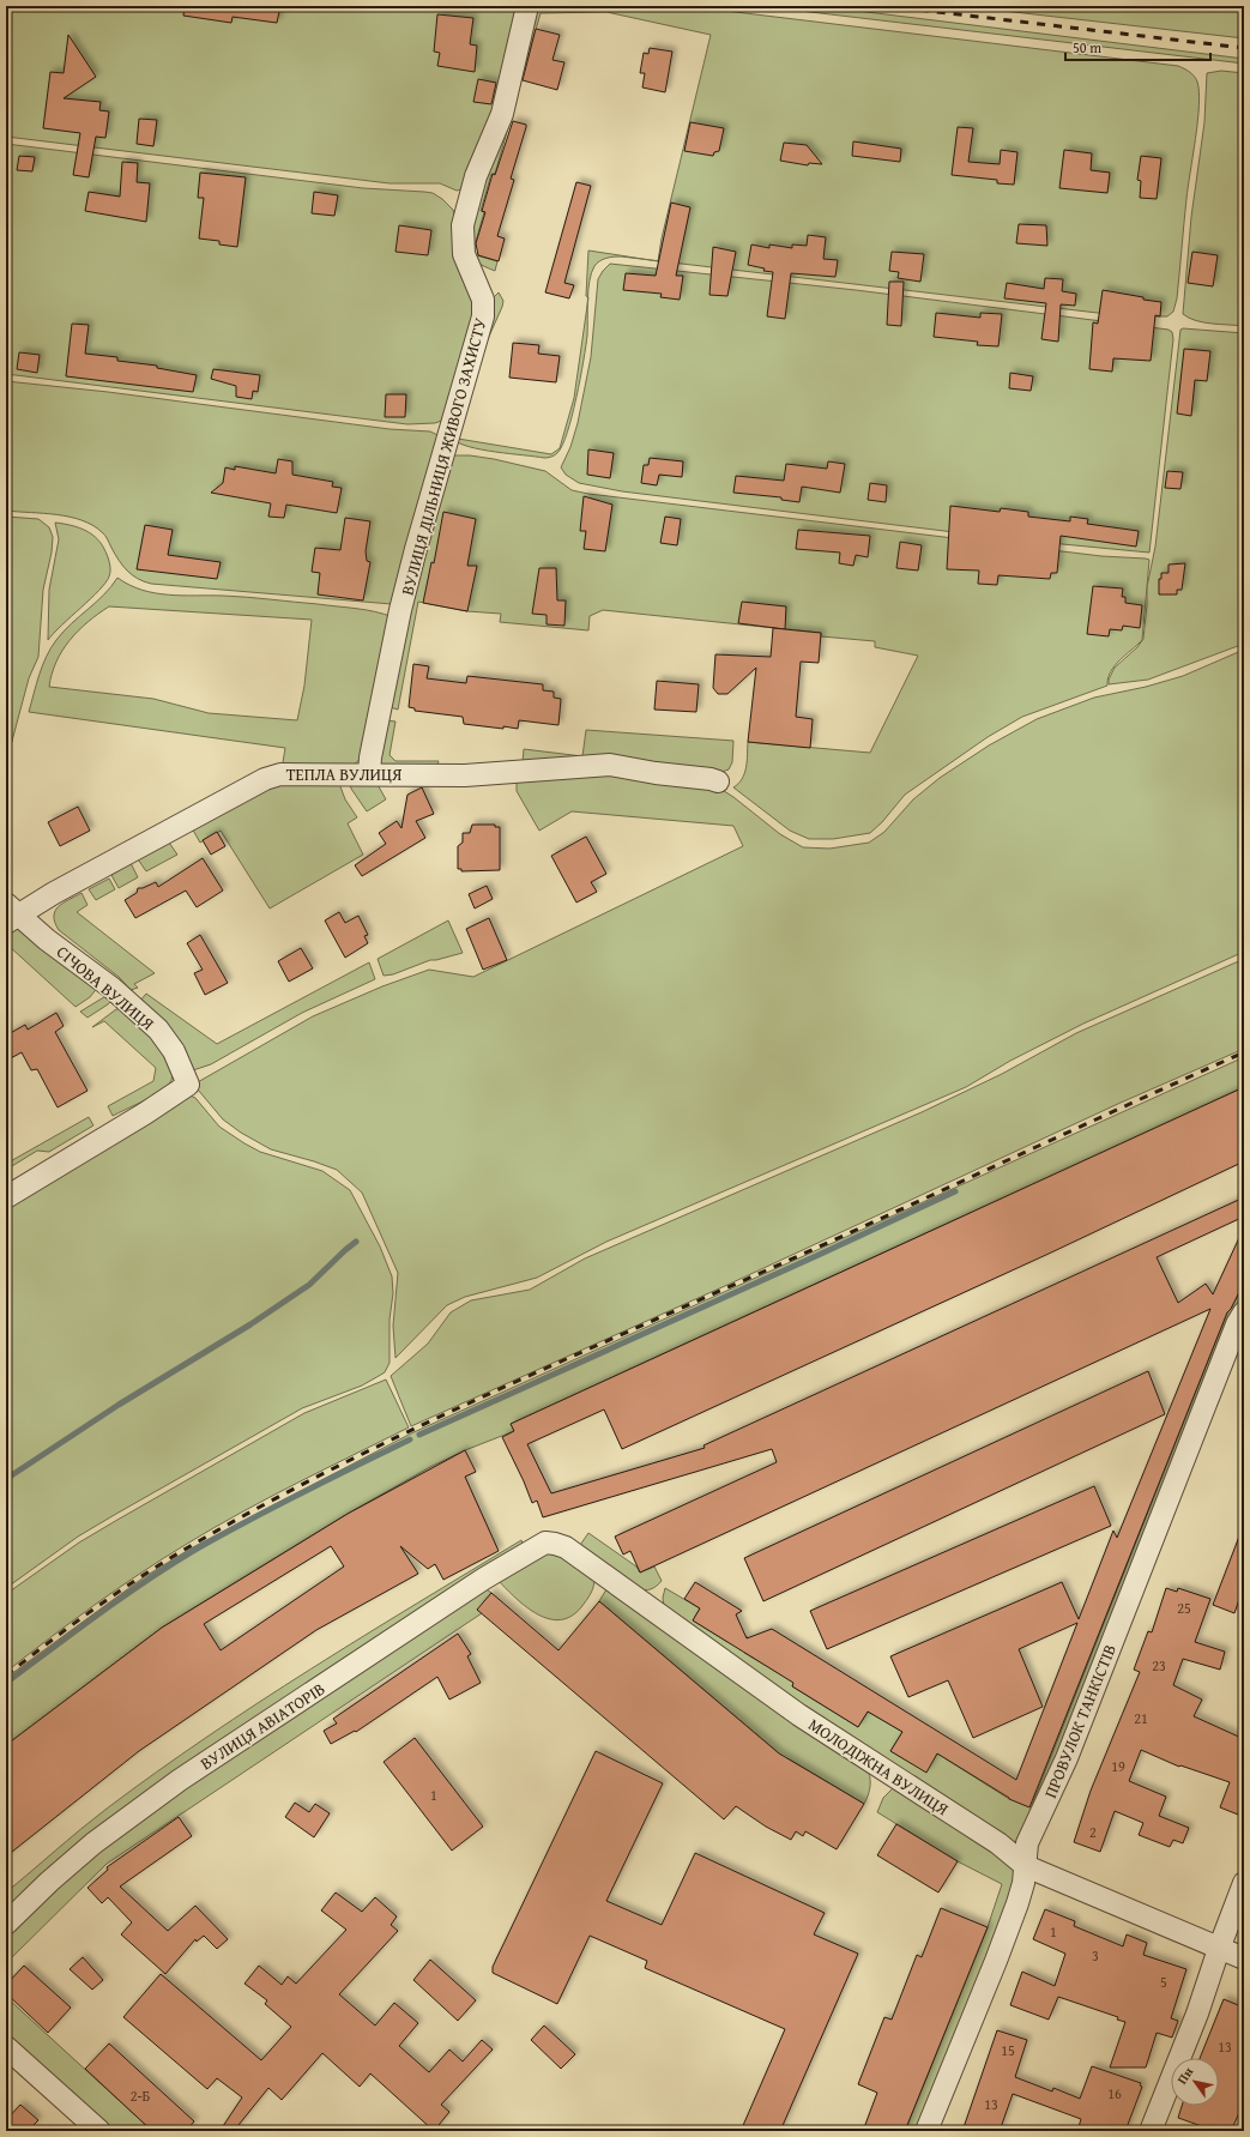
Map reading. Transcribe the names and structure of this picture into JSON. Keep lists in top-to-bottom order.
{
  "streets": {
    "street": [
      "ВУЛИЦЯ ДІЛЬНИЦЯ ЖИВОГО ЗАХИСТУ",
      "ТЕПЛА ВУЛИЦЯ",
      "СІЧОВА ВУЛИЦЯ",
      "ПРОВУЛОК ТАНКІСТІВ",
      "ВУЛИЦЯ АВІАТОРІВ",
      "МОЛОДІЖНА ВУЛИЦЯ"
    ]
  },
  "crossings": [
    ["ВУЛИЦЯ ДІЛЬНИЦЯ ЖИВОГО ЗАХИСТУ", "ТЕПЛА ВУЛИЦЯ"],
    ["ТЕПЛА ВУЛИЦЯ", "СІЧОВА ВУЛИЦЯ"],
    ["ПРОВУЛОК ТАНКІСТІВ", "МОЛОДІЖНА ВУЛИЦЯ"],
    ["ВУЛИЦЯ АВІАТОРІВ", "МОЛОДІЖНА ВУЛИЦЯ"]
  ],
  "house_numbers": [
    "25",
    "23",
    "21",
    "19",
    "1",
    "2",
    "1",
    "3",
    "5",
    "13",
    "15",
    "16",
    "2-Б",
    "13"
  ],
  "scale_bar": "50 m",
  "north": "top left"
}
